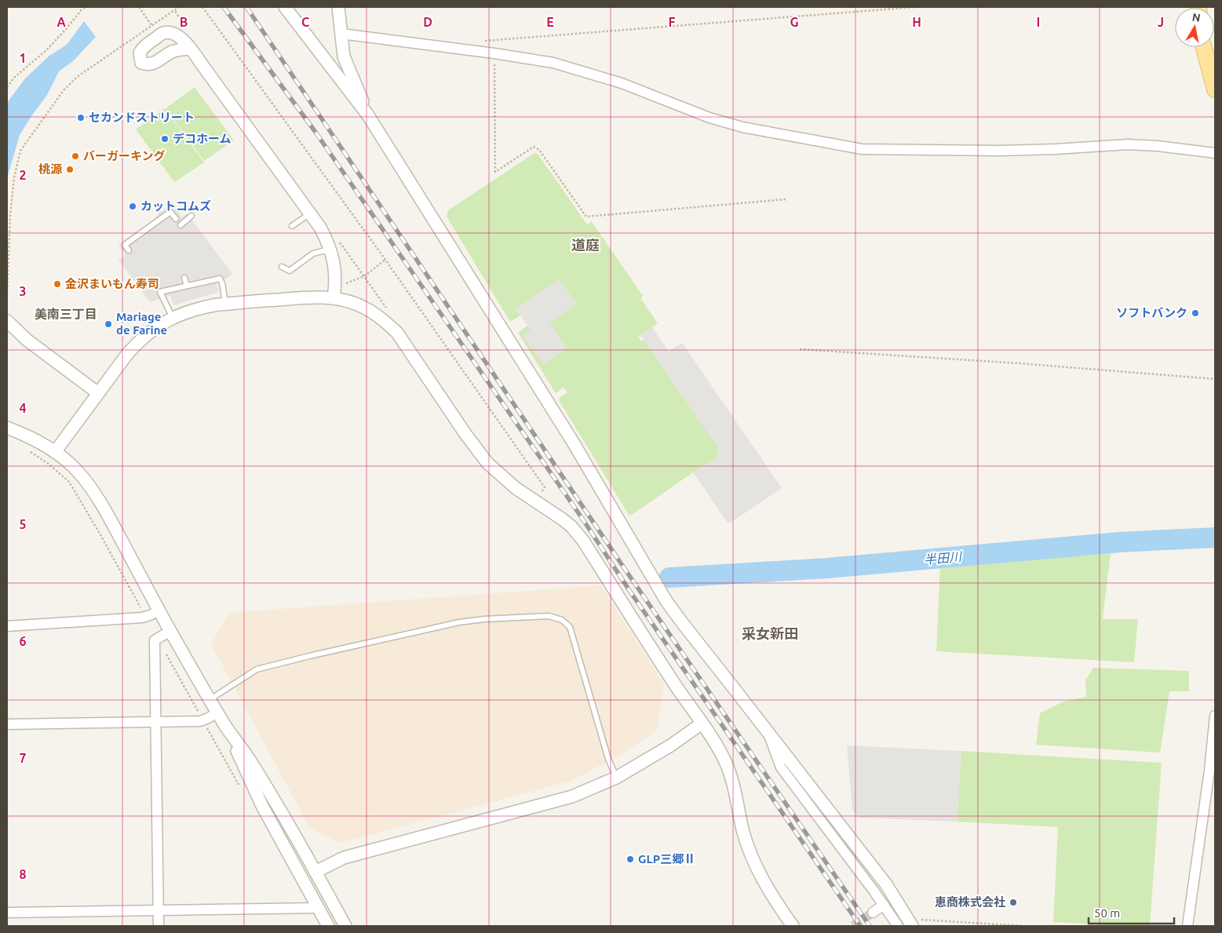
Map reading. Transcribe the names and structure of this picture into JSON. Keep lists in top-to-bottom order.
{
  "districts": ["道庭", "美南三丁目", "采女新田"],
  "water": ["半田川"],
  "places": [
    "セカンドストリート",
    "デコホーム",
    "バーガーキング",
    "桃源",
    "カットコムズ",
    "金沢まいもん寿司",
    "ソフトバンク",
    "Mariage de Farine",
    "GLP三郷Ⅱ",
    "恵商株式会社"
  ],
  "scale_bar": "50 m",
  "north": "top",
  "grid": {
    "columns": [
      "A",
      "B",
      "C",
      "D",
      "E",
      "F",
      "G",
      "H",
      "I",
      "J"
    ],
    "rows": [
      "1",
      "2",
      "3",
      "4",
      "5",
      "6",
      "7",
      "8"
    ]
  }
}
